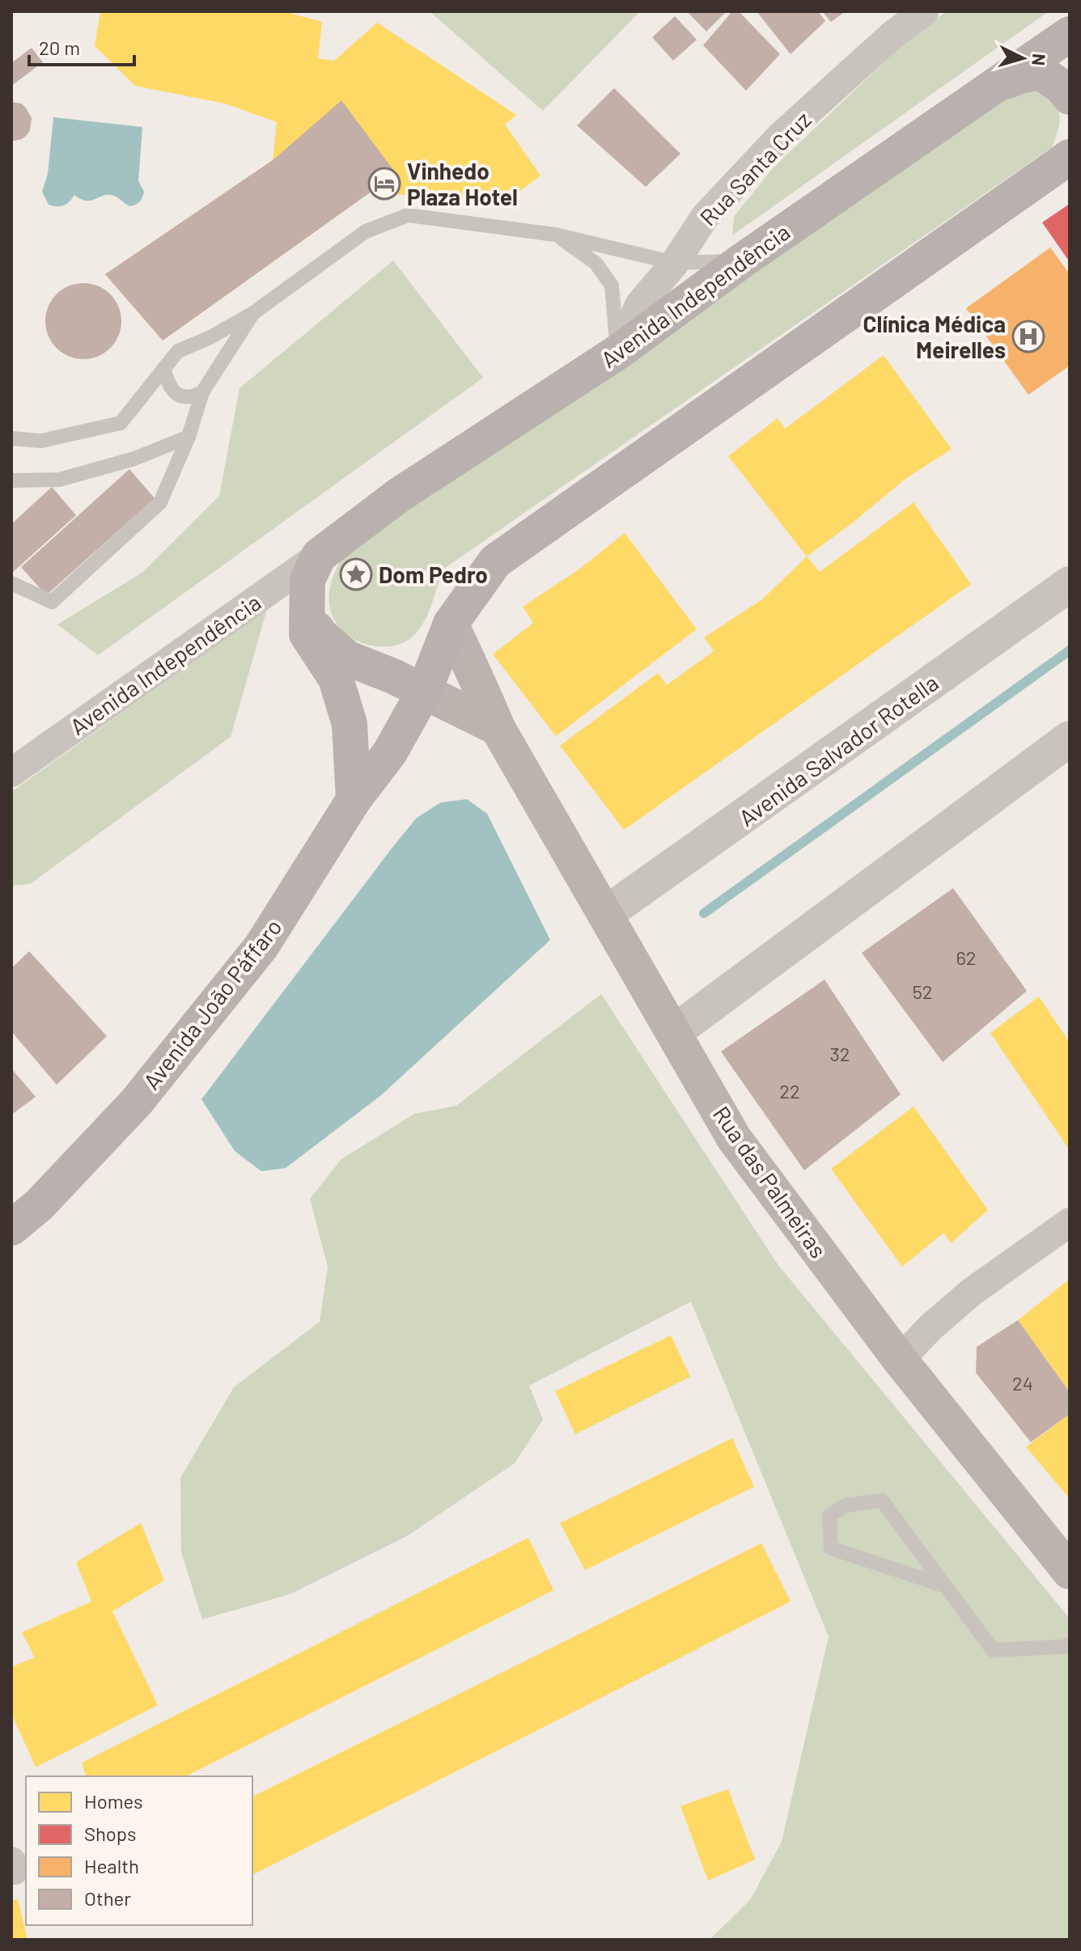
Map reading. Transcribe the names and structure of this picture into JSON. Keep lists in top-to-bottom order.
{
  "streets": {
    "main road": ["Avenida Independência", "Avenida João Páffaro", "Rua das Palmeiras"],
    "street": ["Rua Santa Cruz", "Avenida Salvador Rotella"]
  },
  "crossings": [
    ["Rua Santa Cruz", "Avenida Independência"],
    ["Avenida Salvador Rotella", "Rua das Palmeiras"]
  ],
  "places": {
    "hotel": ["Vinhedo Plaza Hotel"],
    "hospital": ["Clínica Médica Meirelles"],
    "place": ["Dom Pedro"]
  },
  "house_numbers": [
    "62",
    "52",
    "32",
    "22",
    "24"
  ],
  "legend": [
    "Homes",
    "Shops",
    "Health",
    "Other"
  ],
  "scale_bar": "20 m",
  "north": "right"
}
